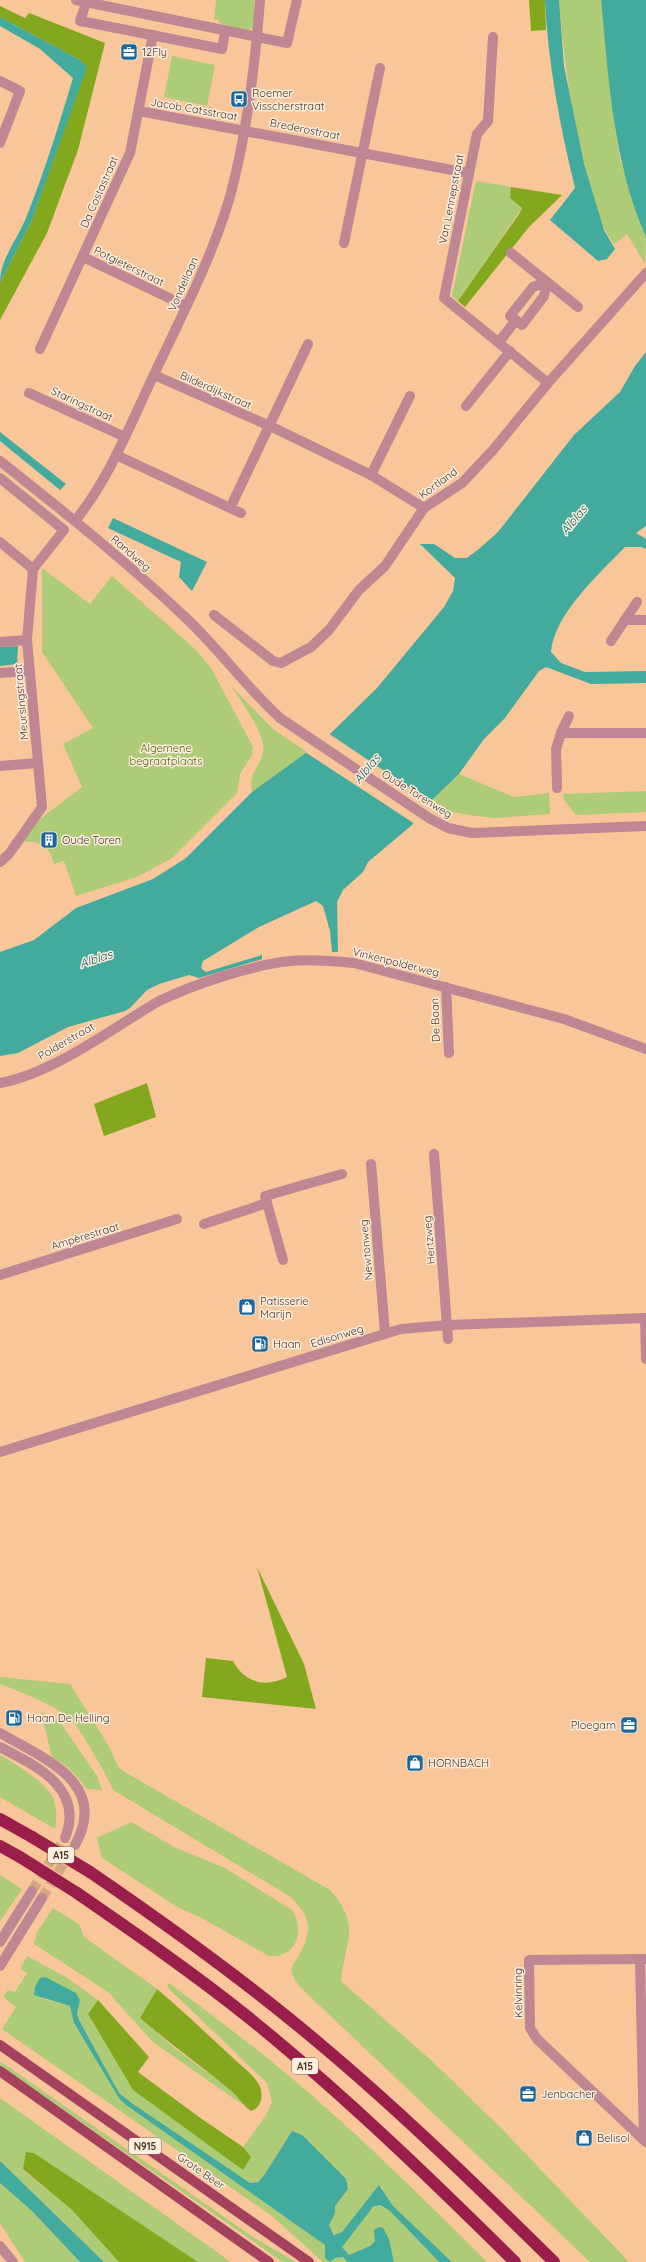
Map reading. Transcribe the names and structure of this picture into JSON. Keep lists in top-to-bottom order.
{
  "streets": {
    "highway": ["A15"],
    "main road": ["N915", "Grote Beer"],
    "street": [
      "Jacob Catsstraat",
      "Brederostraat",
      "Da Costastraat",
      "Van Lennepstraat",
      "Potgieterstraat",
      "Vondellaan",
      "Bilderdijkstraat",
      "Staringstraat",
      "Kortland",
      "Randweg",
      "Meursingstraat",
      "Oude Torenweg",
      "Vinkenpolderweg",
      "De Baan",
      "Polderstraat",
      "Ampèrestraat",
      "Hertzweg",
      "Newtonweg",
      "Edisonweg",
      "Kelvinring"
    ]
  },
  "crossings": [
    ["Jacob Catsstraat", "Brederostraat"],
    ["Jacob Catsstraat", "Da Costastraat"],
    ["Jacob Catsstraat", "Vondellaan"],
    ["Brederostraat", "Van Lennepstraat"],
    ["Brederostraat", "Vondellaan"],
    ["Da Costastraat", "Potgieterstraat"],
    ["Van Lennepstraat", "Kortland"],
    ["Potgieterstraat", "Vondellaan"],
    ["Vondellaan", "Bilderdijkstraat"],
    ["Vondellaan", "Staringstraat"],
    ["Vondellaan", "Randweg"],
    ["Bilderdijkstraat", "Kortland"],
    ["Randweg", "Oude Torenweg"],
    ["Vinkenpolderweg", "De Baan"],
    ["Vinkenpolderweg", "Polderstraat"],
    ["Hertzweg", "Edisonweg"],
    ["Newtonweg", "Edisonweg"]
  ],
  "water": ["Alblas"],
  "parks": ["Algemene begraafplaats"],
  "places": {
    "office": ["12Fly", "Ploegam", "Jenbacher"],
    "bus stop": ["Roemer Visscherstraat"],
    "building": ["Oude Toren"],
    "shop": ["Patisserie Marijn", "HORNBACH", "Belisol"],
    "fuel station": ["Haan", "Haan De Helling"]
  }
}
